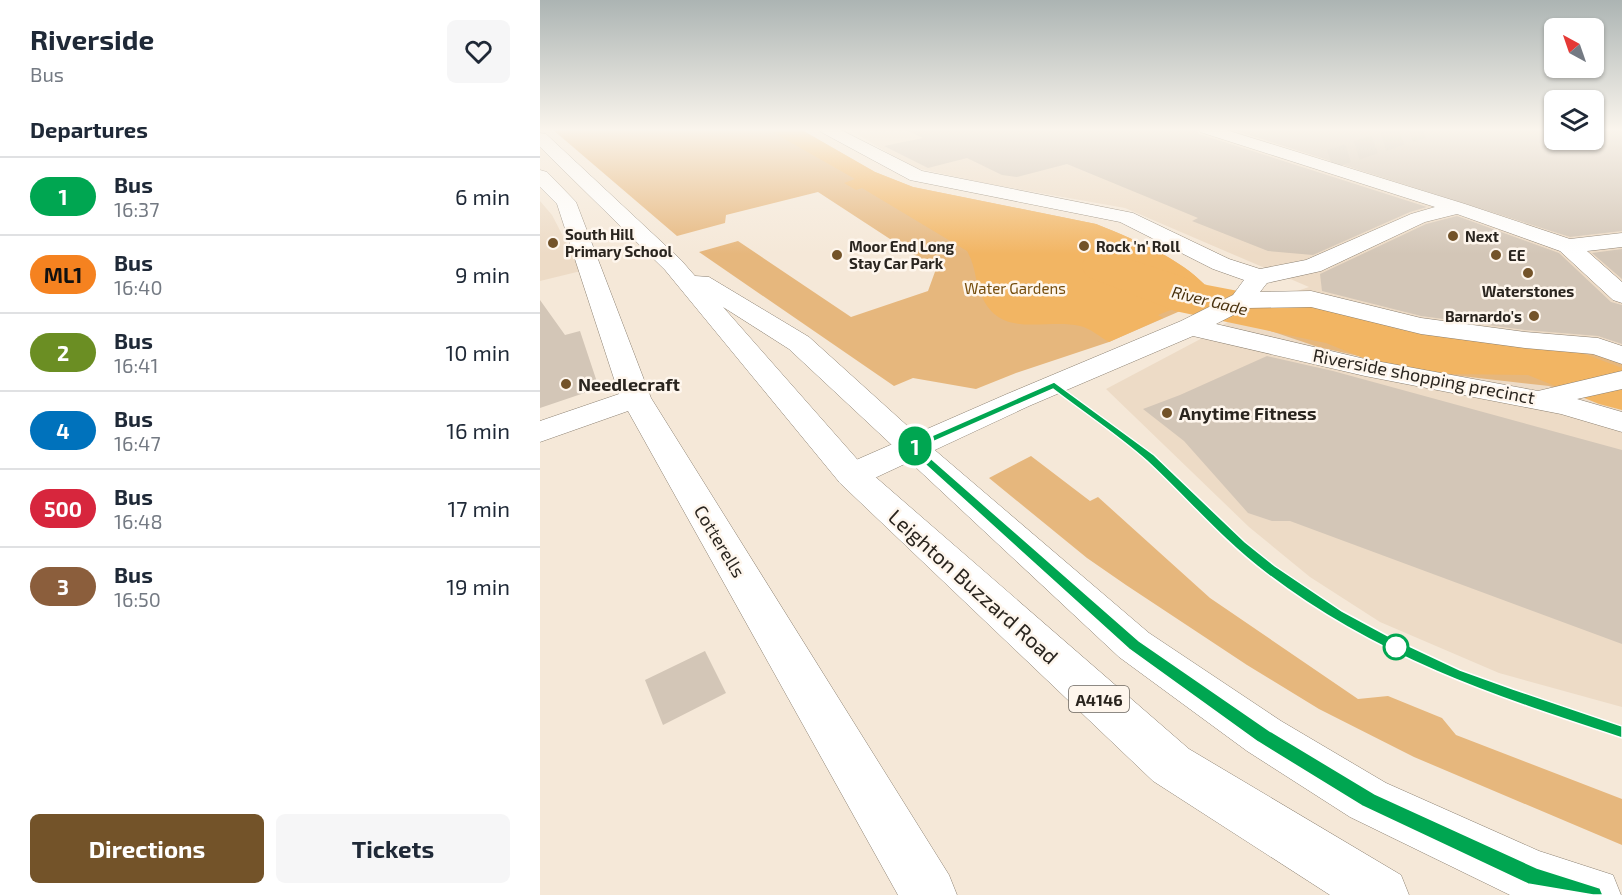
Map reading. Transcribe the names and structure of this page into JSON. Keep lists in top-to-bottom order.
{
  "streets": {
    "street": [
      "Riverside shopping precinct",
      "Cotterells",
      "Leighton Buzzard Road",
      "A4146"
    ]
  },
  "water": ["River Gade"],
  "parks": ["Water Gardens"],
  "places": [
    "Next",
    "South Hill Primary School",
    "Rock 'n' Roll",
    "Moor End Long Stay Car Park",
    "EE",
    "Waterstones",
    "Barnardo's",
    "Needlecraft",
    "Anytime Fitness"
  ],
  "lines": ["bus line 1"],
  "north": "top left",
  "page": {
    "heading": [
      ["Riverside", "Bus"],
      "Departures"
    ],
    "on_map": "1",
    "list": [
      {
        "mark": "1",
        "name": "Bus",
        "note": "16:37",
        "value": "6 min"
      },
      {
        "mark": "ML1",
        "name": "Bus",
        "note": "16:40",
        "value": "9 min"
      },
      {
        "mark": "2",
        "name": "Bus",
        "note": "16:41",
        "value": "10 min"
      },
      {
        "mark": "4",
        "name": "Bus",
        "note": "16:47",
        "value": "16 min"
      },
      {
        "mark": "500",
        "name": "Bus",
        "note": "16:48",
        "value": "17 min"
      },
      {
        "mark": "3",
        "name": "Bus",
        "note": "16:50",
        "value": "19 min"
      }
    ],
    "buttons": ["Directions", "Tickets"]
  }
}
